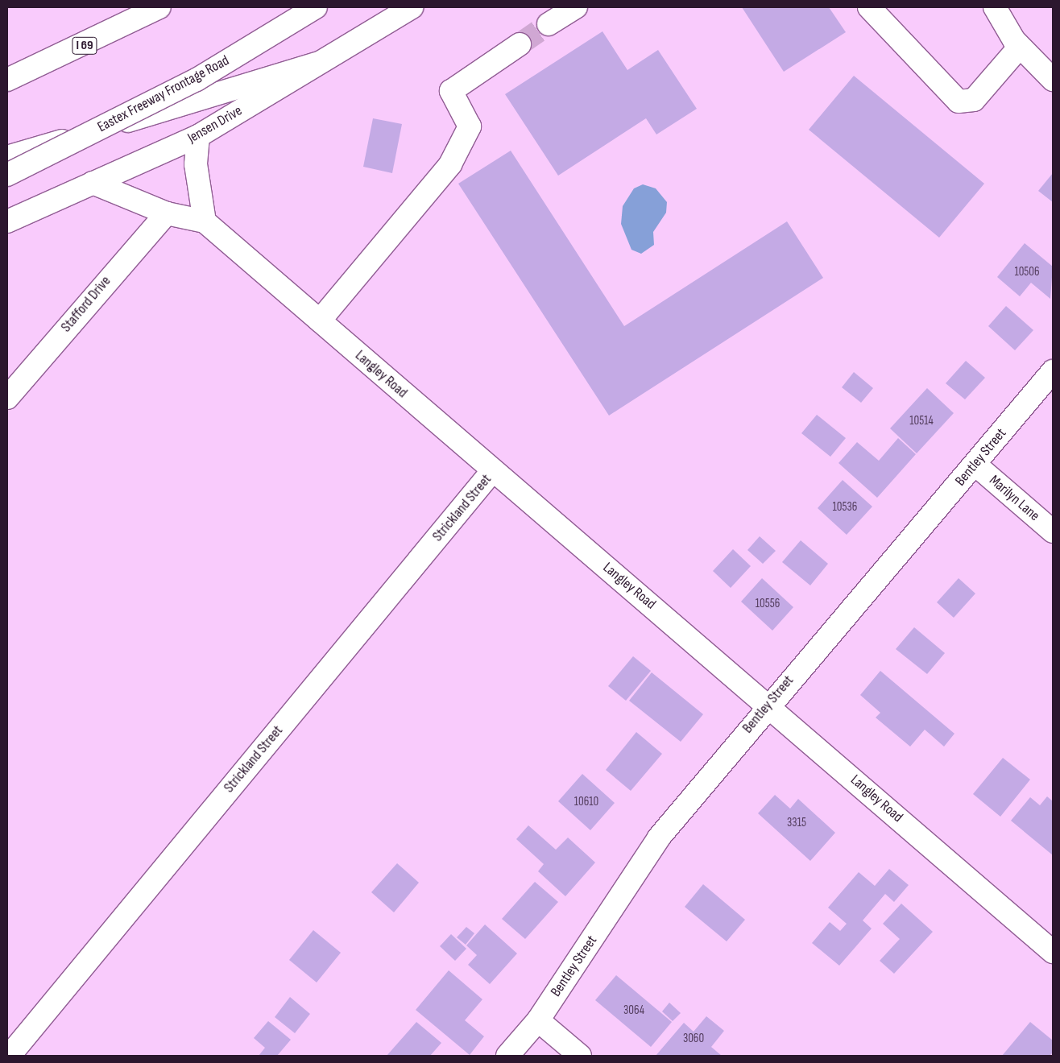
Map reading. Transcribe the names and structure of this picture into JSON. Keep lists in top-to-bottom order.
{
  "streets": {
    "main road": [
      "I 69",
      "Eastex Freeway Frontage Road",
      "Jensen Drive",
      "Stafford Drive",
      "Langley Road",
      "Bentley Street",
      "Marilyn Lane",
      "Strickland Street"
    ]
  },
  "crossings": [
    ["Jensen Drive", "Langley Road"],
    ["Stafford Drive", "Langley Road"],
    ["Langley Road", "Bentley Street"],
    ["Langley Road", "Strickland Street"],
    ["Bentley Street", "Marilyn Lane"]
  ],
  "house_numbers": [
    "10506",
    "10514",
    "10536",
    "10556",
    "10610",
    "3315",
    "3064",
    "3060"
  ]
}
